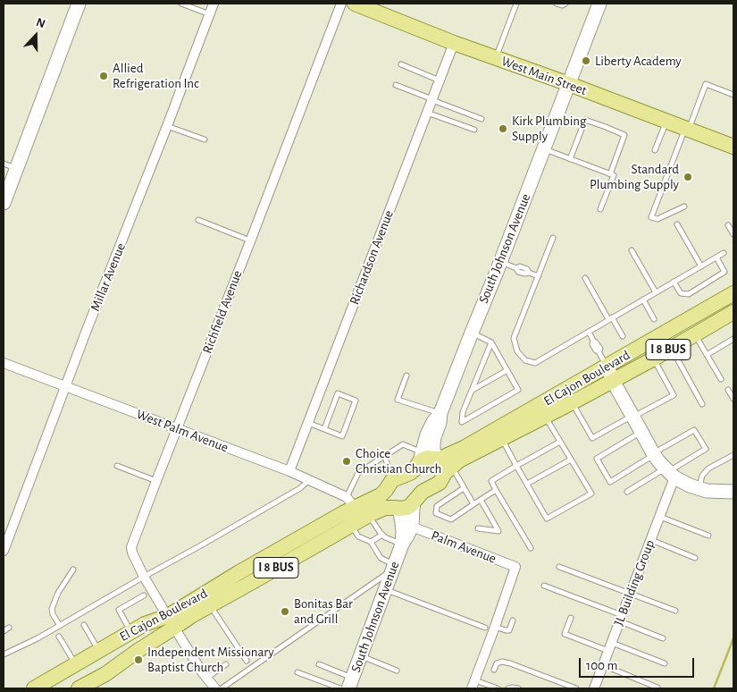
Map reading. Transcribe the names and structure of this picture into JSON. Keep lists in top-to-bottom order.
{
  "streets": {
    "main road": [
      "West Main Street",
      "South Johnson Avenue",
      "I 8 BUS",
      "El Cajon Boulevard"
    ],
    "street": [
      "Richardson Avenue",
      "Millar Avenue",
      "Richfield Avenue",
      "West Palm Avenue",
      "Palm Avenue",
      "JL Building Group"
    ]
  },
  "crossings": [
    ["West Main Street", "South Johnson Avenue"],
    ["West Main Street", "Richardson Avenue"],
    ["South Johnson Avenue", "I 8 BUS"],
    ["South Johnson Avenue", "El Cajon Boulevard"],
    ["South Johnson Avenue", "Palm Avenue"],
    ["Richardson Avenue", "West Palm Avenue"],
    ["Millar Avenue", "West Palm Avenue"],
    ["Richfield Avenue", "El Cajon Boulevard"],
    ["Richfield Avenue", "West Palm Avenue"],
    ["I 8 BUS", "El Cajon Boulevard"],
    ["El Cajon Boulevard", "West Palm Avenue"]
  ],
  "places": [
    "Liberty Academy",
    "Allied Refrigeration Inc",
    "Kirk Plumbing Supply",
    "Standard Plumbing Supply",
    "Choice Christian Church",
    "Bonitas Bar and Grill",
    "Independent Missionary Baptist Church"
  ],
  "scale_bar": "100 m",
  "north": "top"
}
